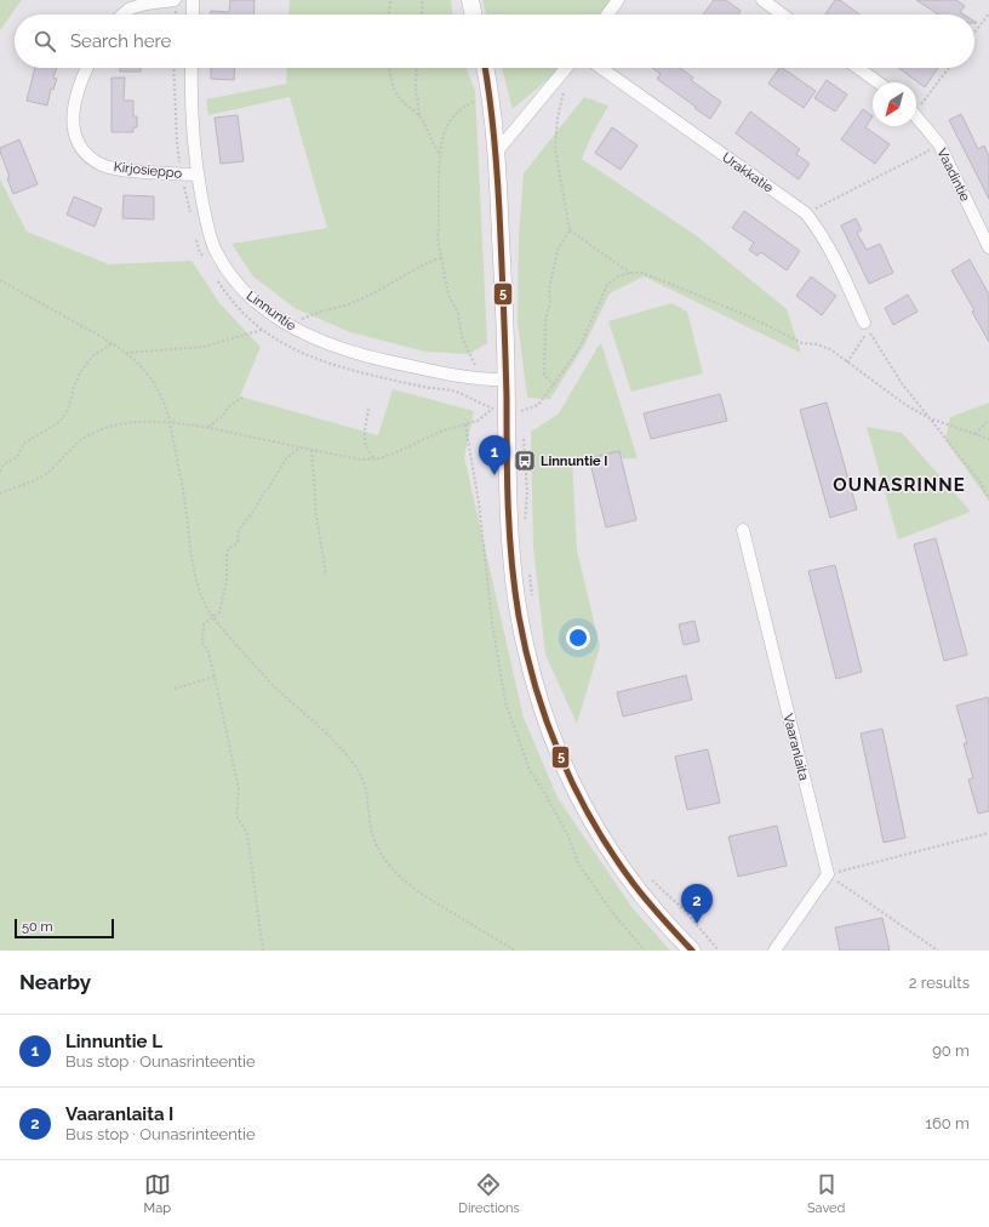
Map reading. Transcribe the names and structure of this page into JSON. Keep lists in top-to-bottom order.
{
  "streets": {
    "street": [
      "Kirjosieppo",
      "Urakkatie",
      "Vaadintie",
      "Linnuntie",
      "Vaaranlaita"
    ]
  },
  "crossings": [
    ["Kirjosieppo", "Linnuntie"]
  ],
  "districts": ["OUNASRINNE"],
  "places": {
    "bus stop": ["Linnuntie I"]
  },
  "lines": ["transit line 5"],
  "scale_bar": "50 m",
  "north": "bottom left",
  "page": {
    "search": "Search here",
    "pins": ["1", "2"],
    "scale": "50 m",
    "heading": ["Nearby", "2 results"],
    "list": [
      {
        "mark": "1",
        "name": "Linnuntie L",
        "note": "Bus stop · Ounasrinteentie",
        "value": "90 m"
      },
      {
        "mark": "2",
        "name": "Vaaranlaita I",
        "note": "Bus stop · Ounasrinteentie",
        "value": "160 m"
      }
    ],
    "nav": ["Map", "Directions", "Saved"]
  }
}
